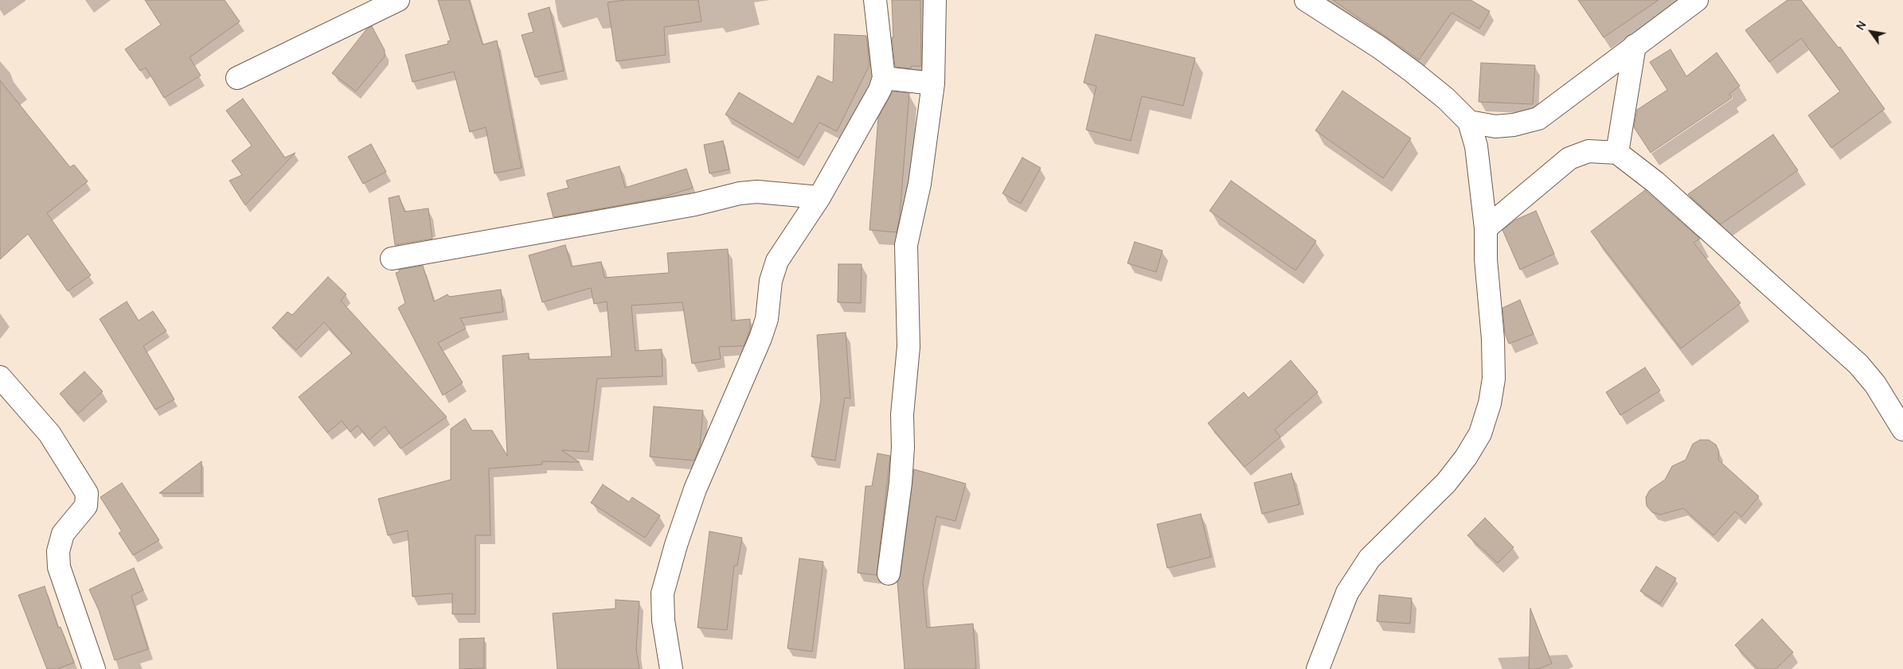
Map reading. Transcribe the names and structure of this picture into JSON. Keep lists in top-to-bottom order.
{
  "north": "top left"
}
